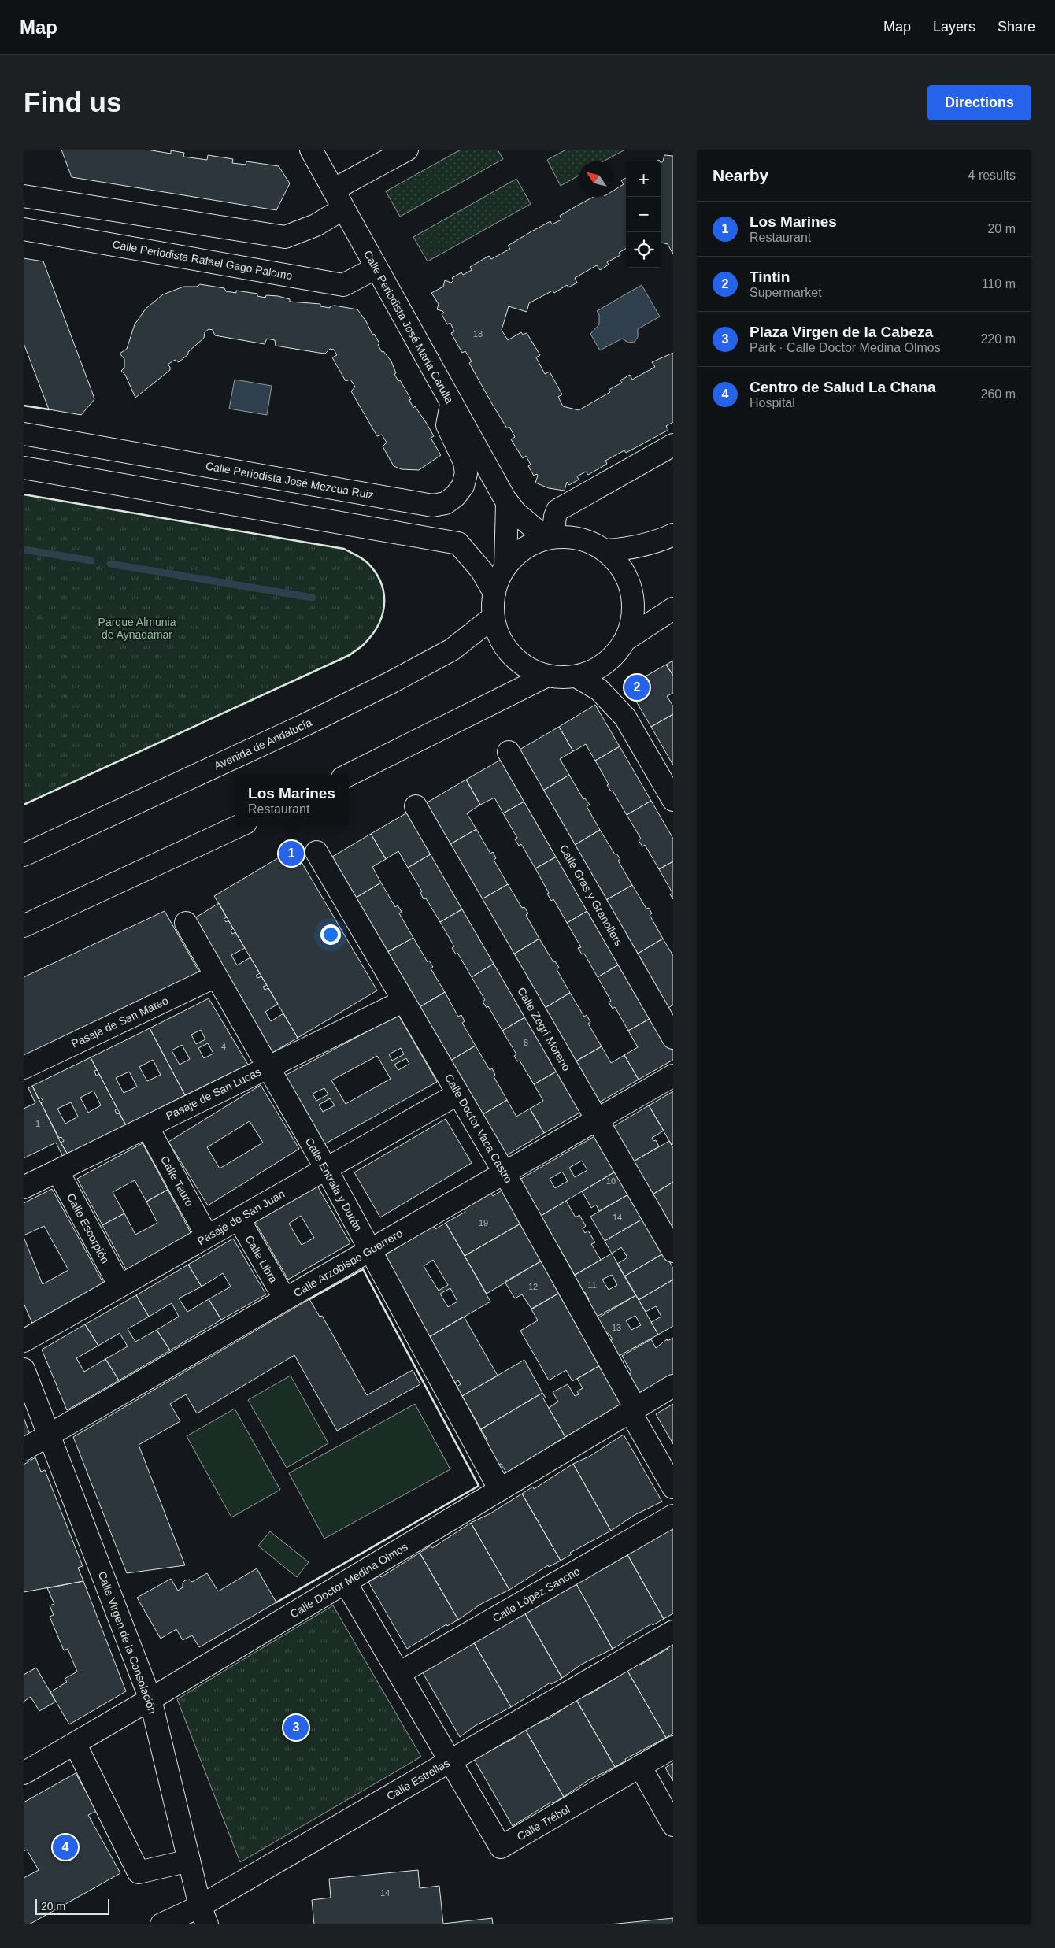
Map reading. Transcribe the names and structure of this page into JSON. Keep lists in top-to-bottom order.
{
  "streets": {
    "street": [
      "Calle Periodista Rafael Gago Palomo",
      "Calle Periodista José María Carulla",
      "Calle Periodista José Mezcua Ruiz",
      "Avenida de Andalucía",
      "Calle Gras y Granollers",
      "Pasaje de San Mateo",
      "Calle Zegrí Moreno",
      "Pasaje de San Lucas",
      "Calle Doctor Vaca Castro",
      "Calle Tauro",
      "Calle Entrala y Durán",
      "Pasaje de San Juan",
      "Calle Escorpión",
      "Calle Libra",
      "Calle Arzobispo Guerrero",
      "Calle Doctor Medina Olmos",
      "Calle López Sancho",
      "Calle Virgen de la Consolación",
      "Calle Estrellas",
      "Calle Trébol"
    ]
  },
  "crossings": [
    ["Calle Periodista Rafael Gago Palomo", "Calle Periodista José María Carulla"],
    ["Calle Periodista José María Carulla", "Calle Periodista José Mezcua Ruiz"],
    ["Calle Periodista José María Carulla", "Avenida de Andalucía"],
    ["Pasaje de San Mateo", "Calle Entrala y Durán"],
    ["Calle Zegrí Moreno", "Calle Arzobispo Guerrero"],
    ["Pasaje de San Lucas", "Calle Doctor Vaca Castro"],
    ["Pasaje de San Lucas", "Calle Tauro"],
    ["Pasaje de San Lucas", "Calle Entrala y Durán"],
    ["Pasaje de San Lucas", "Calle Escorpión"],
    ["Calle Doctor Vaca Castro", "Pasaje de San Juan"],
    ["Calle Doctor Vaca Castro", "Calle Arzobispo Guerrero"],
    ["Calle Doctor Vaca Castro", "Calle Doctor Medina Olmos"],
    ["Calle Tauro", "Pasaje de San Juan"],
    ["Calle Entrala y Durán", "Pasaje de San Juan"],
    ["Calle Entrala y Durán", "Calle Arzobispo Guerrero"],
    ["Calle Entrala y Durán", "Calle Doctor Medina Olmos"],
    ["Pasaje de San Juan", "Calle Escorpión"],
    ["Pasaje de San Juan", "Calle Libra"],
    ["Calle Libra", "Calle Arzobispo Guerrero"],
    ["Calle Arzobispo Guerrero", "Calle Virgen de la Consolación"],
    ["Calle Doctor Medina Olmos", "Calle Virgen de la Consolación"],
    ["Calle Virgen de la Consolación", "Calle Estrellas"],
    ["Calle Estrellas", "Calle Trébol"]
  ],
  "parks": ["Parque Almunia de Aynadamar"],
  "house_numbers": [
    "18",
    "8",
    "4",
    "1",
    "10",
    "14",
    "19",
    "11",
    "12",
    "13",
    "14"
  ],
  "scale_bar": "20 m",
  "north": "top left",
  "page": {
    "header": "Map",
    "nav": ["Map", "Layers", "Share"],
    "buttons": "Directions",
    "title": "Find us",
    "heading": ["Nearby", "4 results"],
    "map_buttons": ["+", "−"],
    "list": [
      {
        "mark": "1",
        "name": "Los Marines",
        "note": "Restaurant",
        "value": "20 m"
      },
      {
        "mark": "2",
        "name": "Tintín",
        "note": "Supermarket",
        "value": "110 m"
      },
      {
        "mark": "3",
        "name": "Plaza Virgen de la Cabeza",
        "note": "Park · Calle Doctor Medina Olmos",
        "value": "220 m"
      },
      {
        "mark": "4",
        "name": "Centro de Salud La Chana",
        "note": "Hospital",
        "value": "260 m"
      }
    ],
    "pins": [
      "2",
      "1",
      "3",
      "4"
    ],
    "popup": ["Los Marines", "Restaurant"],
    "scale": "20 m"
  }
}
